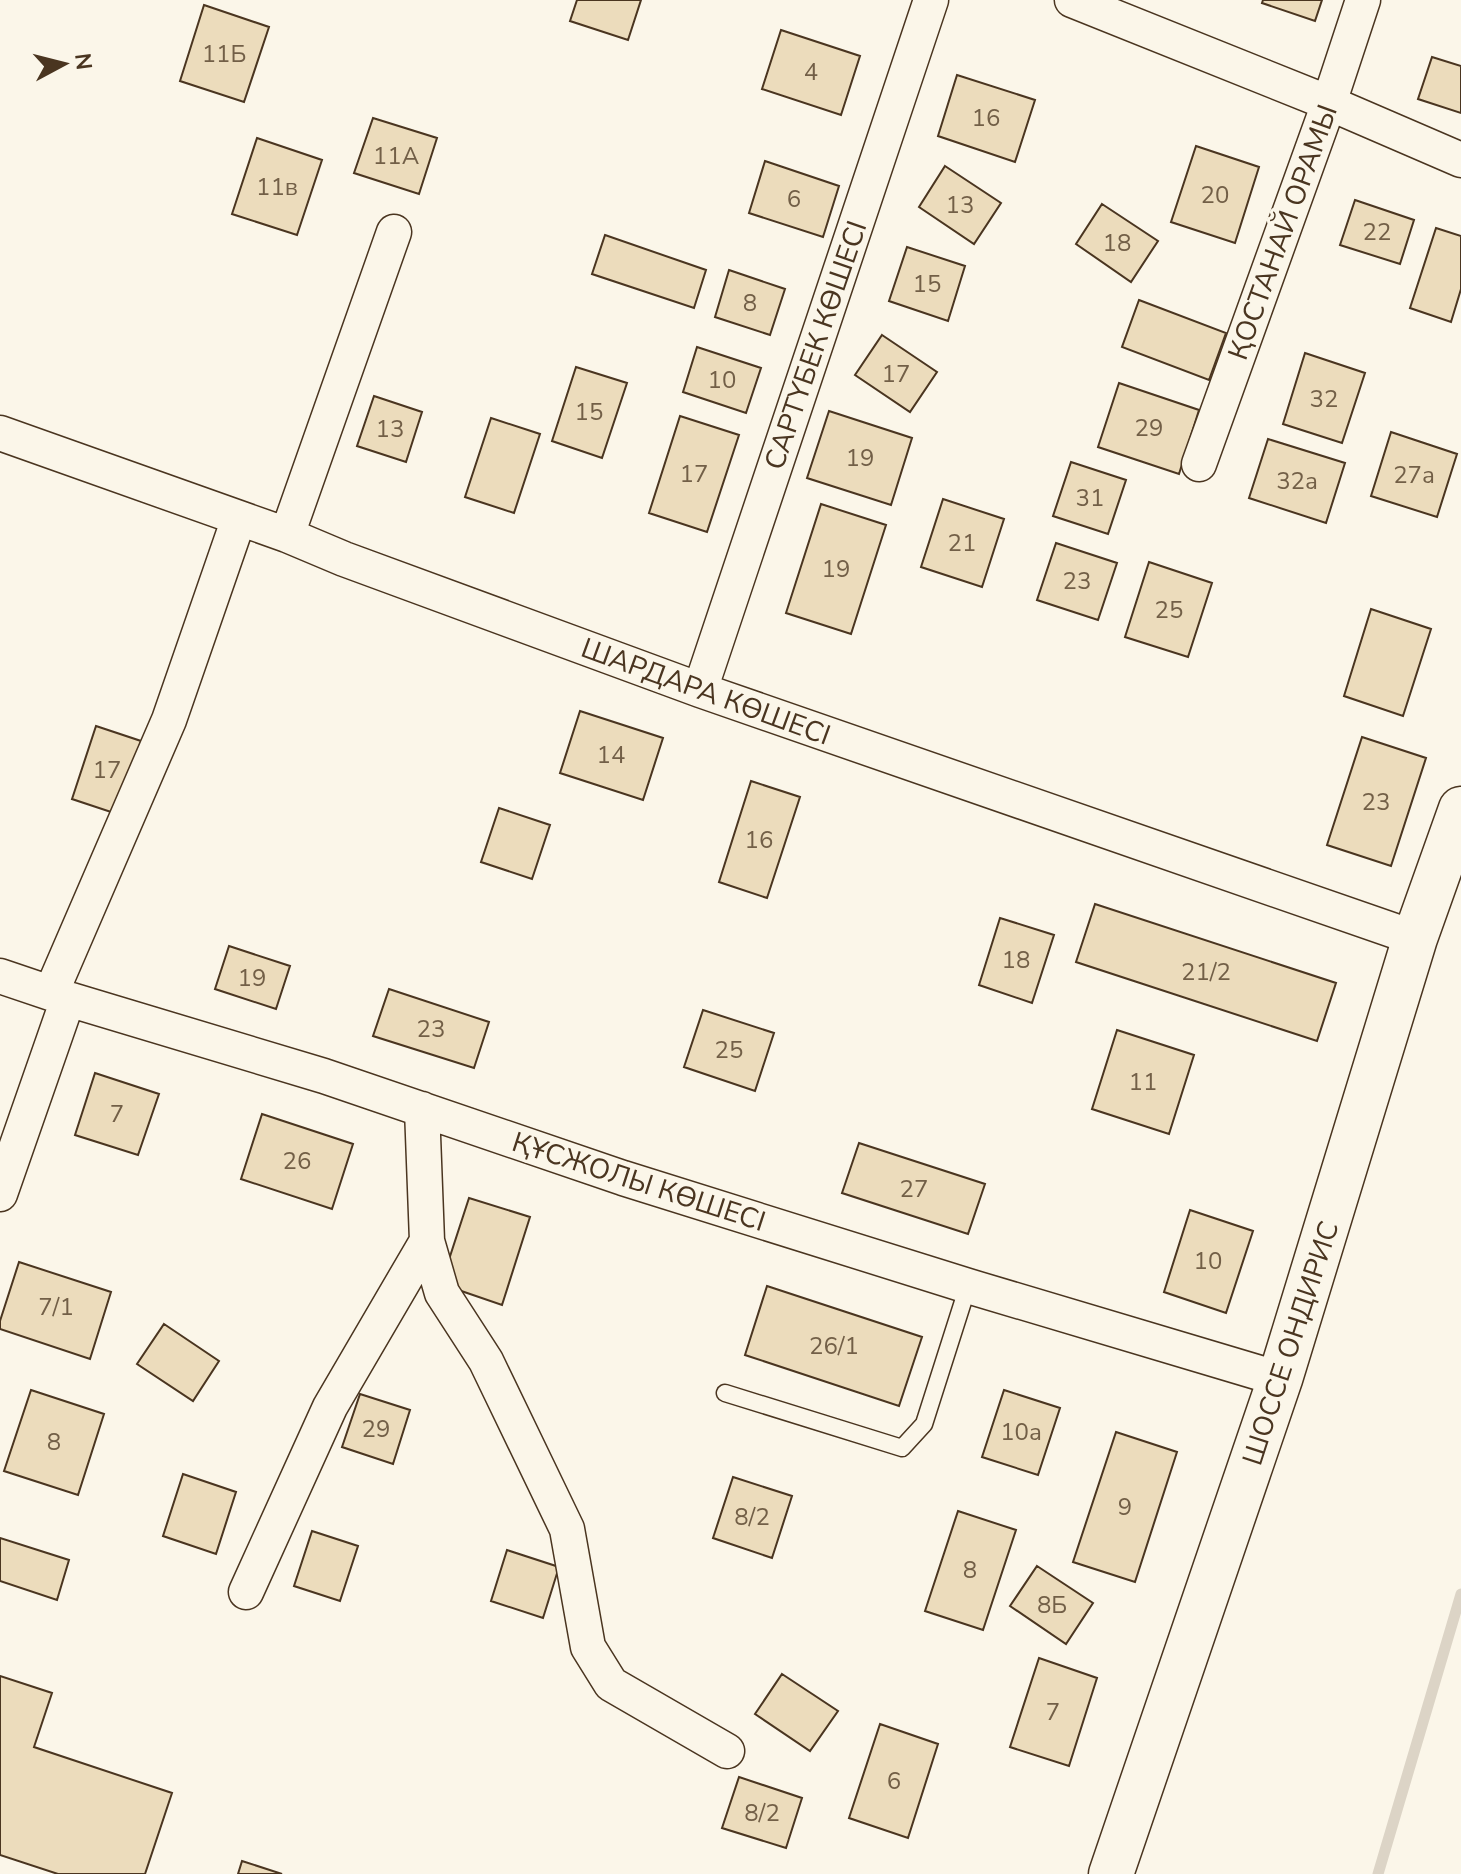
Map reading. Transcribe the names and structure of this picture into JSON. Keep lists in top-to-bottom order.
{
  "streets": {
    "main road": ["ШОССЕ ОНДИРИС"],
    "street": [
      "ҚОСТАНАЙ ОРАМЫ",
      "САРТҮБЕК КӨШЕСІ",
      "ШАРДАРА КӨШЕСІ",
      "ҚҰСЖОЛЫ КӨШЕСІ"
    ]
  },
  "crossings": [
    ["САРТҮБЕК КӨШЕСІ", "ШАРДАРА КӨШЕСІ"],
    ["ШАРДАРА КӨШЕСІ", "ШОССЕ ОНДИРИС"],
    ["ҚҰСЖОЛЫ КӨШЕСІ", "ШОССЕ ОНДИРИС"]
  ],
  "house_numbers": [
    "11Б",
    "4",
    "16",
    "11А",
    "11в",
    "20",
    "6",
    "13",
    "22",
    "18",
    "15",
    "8",
    "17",
    "10",
    "32",
    "15",
    "29",
    "13",
    "19",
    "17",
    "27а",
    "32а",
    "31",
    "21",
    "19",
    "23",
    "25",
    "14",
    "17",
    "23",
    "16",
    "18",
    "21/2",
    "19",
    "23",
    "25",
    "11",
    "7",
    "26",
    "27",
    "10",
    "7/1",
    "26/1",
    "29",
    "10а",
    "8",
    "9",
    "8/2",
    "8",
    "8Б",
    "7",
    "6",
    "8/2"
  ],
  "north": "right"
}
